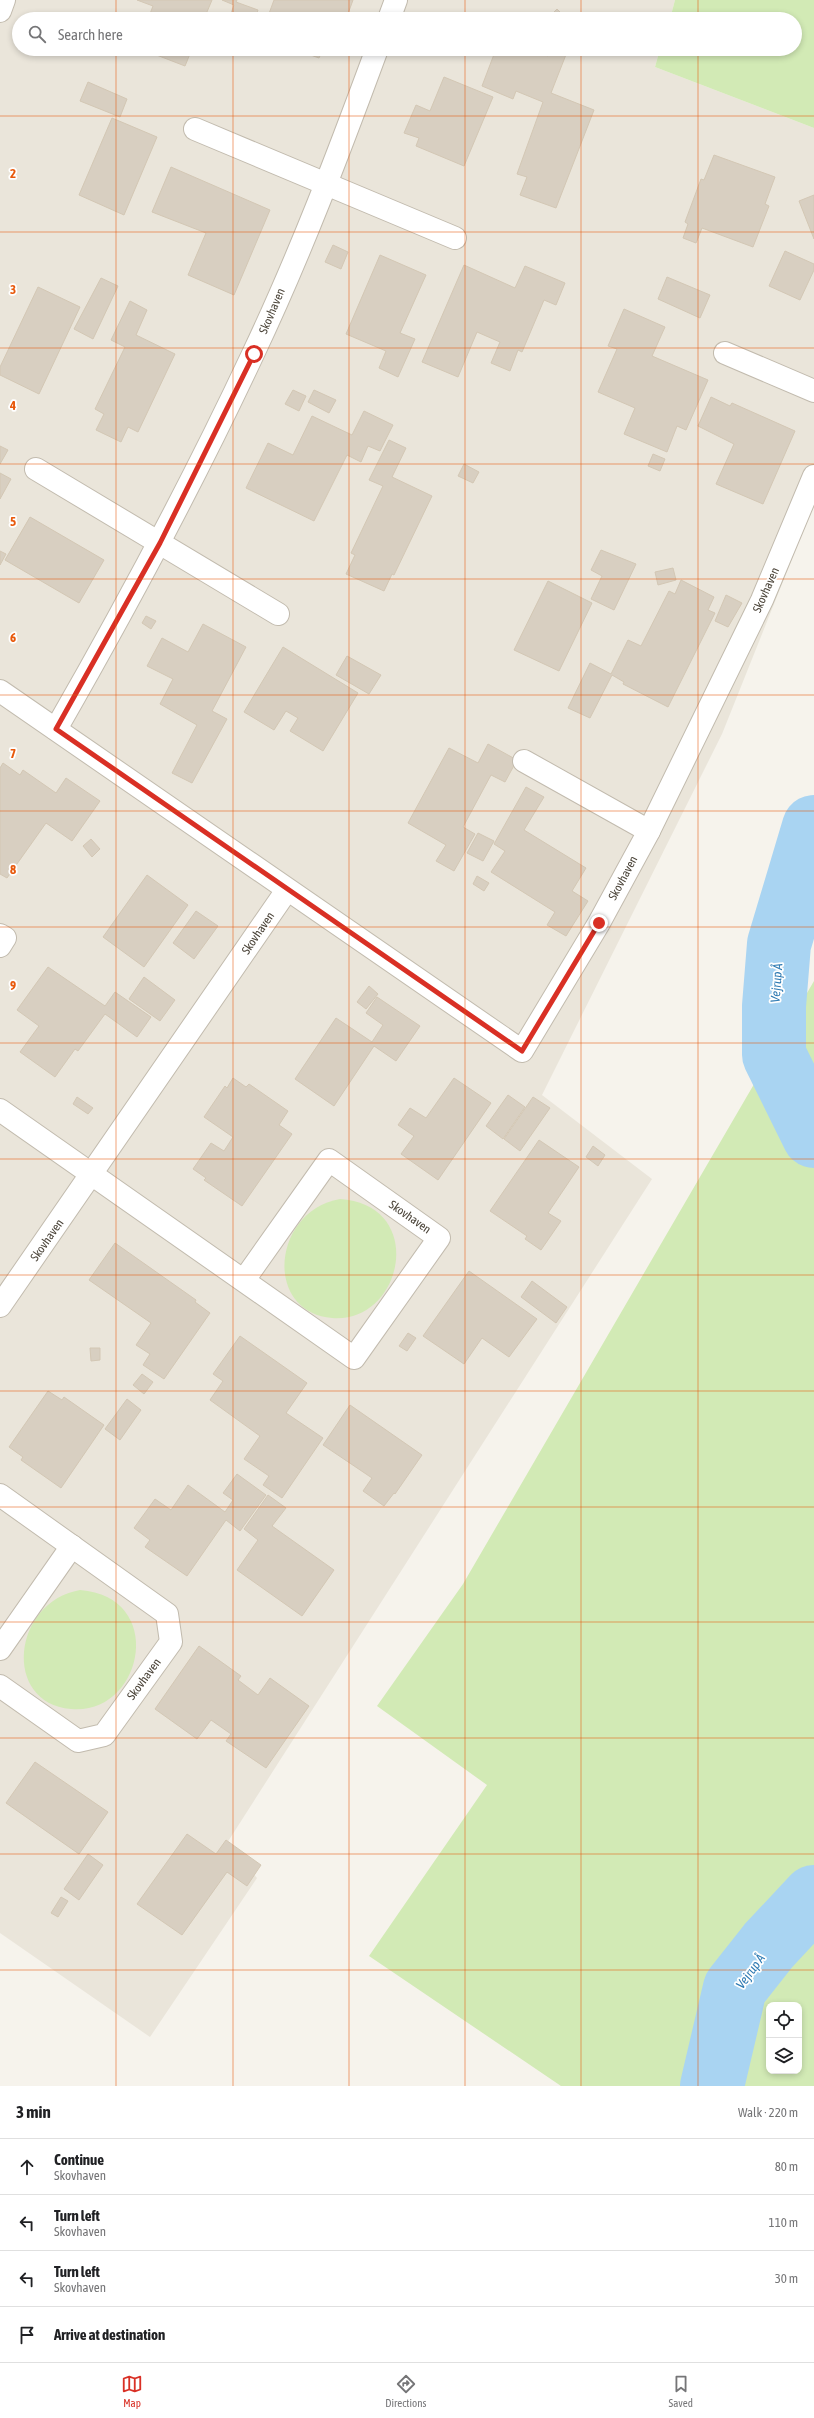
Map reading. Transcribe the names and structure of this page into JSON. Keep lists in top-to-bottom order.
{
  "streets": {
    "street": ["Skovhaven"]
  },
  "water": ["Vejrup Å"],
  "page": {
    "search": "Search here",
    "heading": ["3 min", "Walk · 220 m"],
    "list": [
      ["Continue", "Skovhaven", "80 m"],
      ["Turn left", "Skovhaven", "110 m"],
      ["Turn left", "Skovhaven", "30 m"],
      "Arrive at destination"
    ],
    "nav": ["Map", "Directions", "Saved"]
  },
  "grid": {
    "rows": [
      "2",
      "3",
      "4",
      "5",
      "6",
      "7",
      "8",
      "9"
    ]
  }
}
